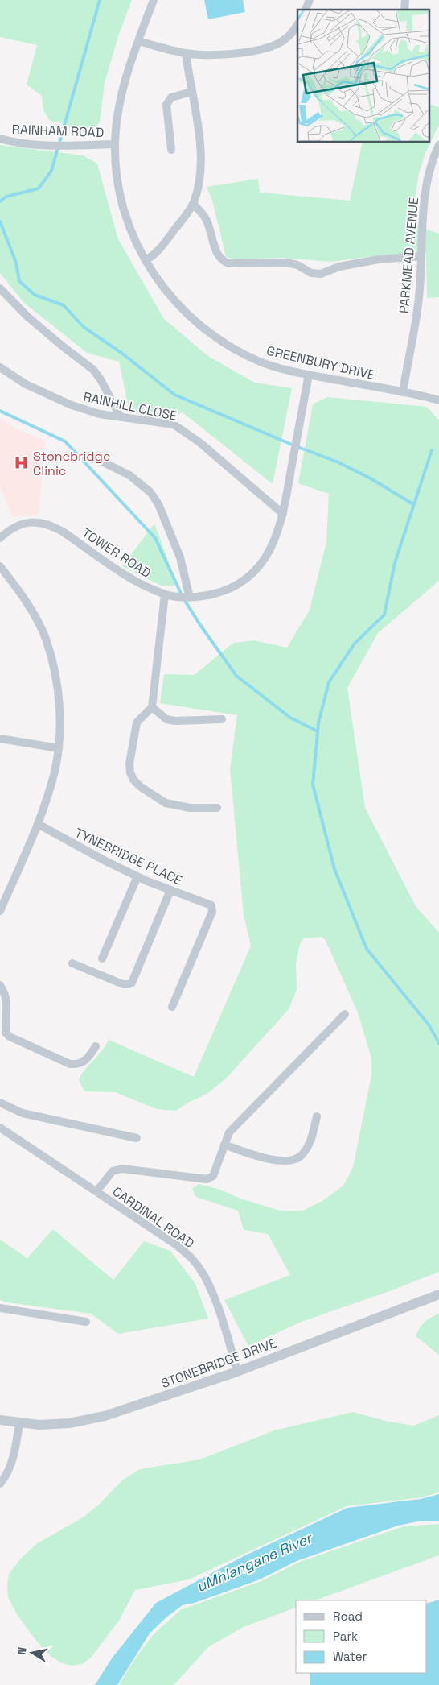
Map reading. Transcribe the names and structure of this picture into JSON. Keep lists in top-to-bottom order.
{
  "streets": {
    "street": [
      "RAINHAM ROAD",
      "PARKMEAD AVENUE",
      "GREENBURY DRIVE",
      "RAINHILL CLOSE",
      "TOWER ROAD",
      "TYNEBRIDGE PLACE",
      "CARDINAL ROAD",
      "STONEBRIDGE DRIVE"
    ]
  },
  "crossings": [
    ["RAINHAM ROAD", "GREENBURY DRIVE"],
    ["PARKMEAD AVENUE", "GREENBURY DRIVE"],
    ["GREENBURY DRIVE", "TOWER ROAD"],
    ["RAINHILL CLOSE", "TOWER ROAD"],
    ["CARDINAL ROAD", "STONEBRIDGE DRIVE"]
  ],
  "water": ["uMhlangane River"],
  "places": {
    "hospital": ["Stonebridge Clinic"]
  },
  "legend": ["Road", "Park", "Water"],
  "north": "left"
}
